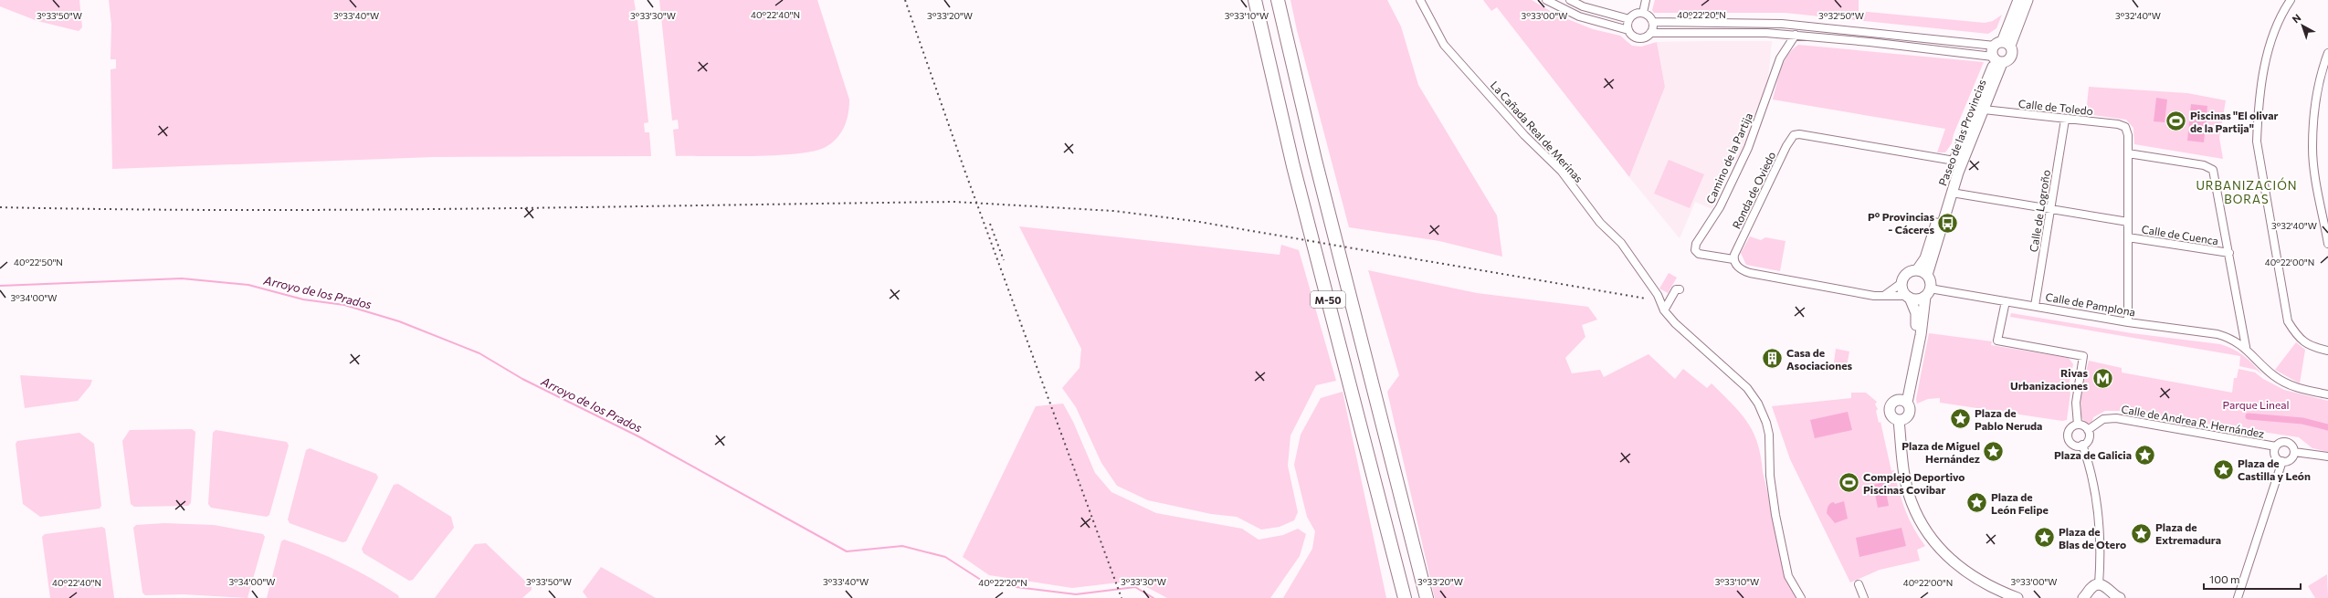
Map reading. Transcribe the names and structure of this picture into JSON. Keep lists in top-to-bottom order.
{
  "streets": {
    "highway": ["M-50"],
    "street": [
      "Calle de Toledo",
      "La Cañada Real de Merinas",
      "Paseo de las Provincias",
      "Camino de la Partija",
      "Ronda de Oviedo",
      "Calle de Logroño",
      "Calle de Cuenca",
      "Calle de Pamplona",
      "Calle de Andrea R. Hernández"
    ]
  },
  "crossings": [
    ["Calle de Toledo", "Paseo de las Provincias"],
    ["Calle de Toledo", "Calle de Logroño"],
    ["Calle de Toledo", "Calle de Cuenca"],
    ["Paseo de las Provincias", "Ronda de Oviedo"],
    ["Paseo de las Provincias", "Calle de Pamplona"],
    ["Camino de la Partija", "Ronda de Oviedo"],
    ["Calle de Logroño", "Calle de Pamplona"],
    ["Calle de Cuenca", "Calle de Pamplona"]
  ],
  "districts": ["URBANIZACIÓN BORAS"],
  "water": ["Arroyo de los Prados"],
  "parks": ["Parque Lineal"],
  "places": {
    "sports": ["Piscinas \"El olivar de la Partija\"", "Complejo Deportivo Piscinas Covibar"],
    "bus stop": ["Pº Provincias - Cáceres"],
    "building": ["Casa de Asociaciones"],
    "metro station": ["Rivas Urbanizaciones"],
    "place": [
      "Plaza de Pablo Neruda",
      "Plaza de Miguel Hernández",
      "Plaza de Galicia",
      "Plaza de Castilla y León",
      "Plaza de León Felipe",
      "Plaza de Extremadura",
      "Plaza de Blas de Otero"
    ]
  },
  "scale_bar": "100 m",
  "north": "top left",
  "coordinates": [
    "40°22'40\"N",
    "40°22'20\"N",
    "3°33'40\"W",
    "3°32'50\"W",
    "3°32'40\"W",
    "3°33'50\"W",
    "3°33'30\"W",
    "3°33'20\"W",
    "3°33'10\"W",
    "3°33'00\"W",
    "40°22'50\"N",
    "40°22'00\"N",
    "3°34'00\"W"
  ]
}
